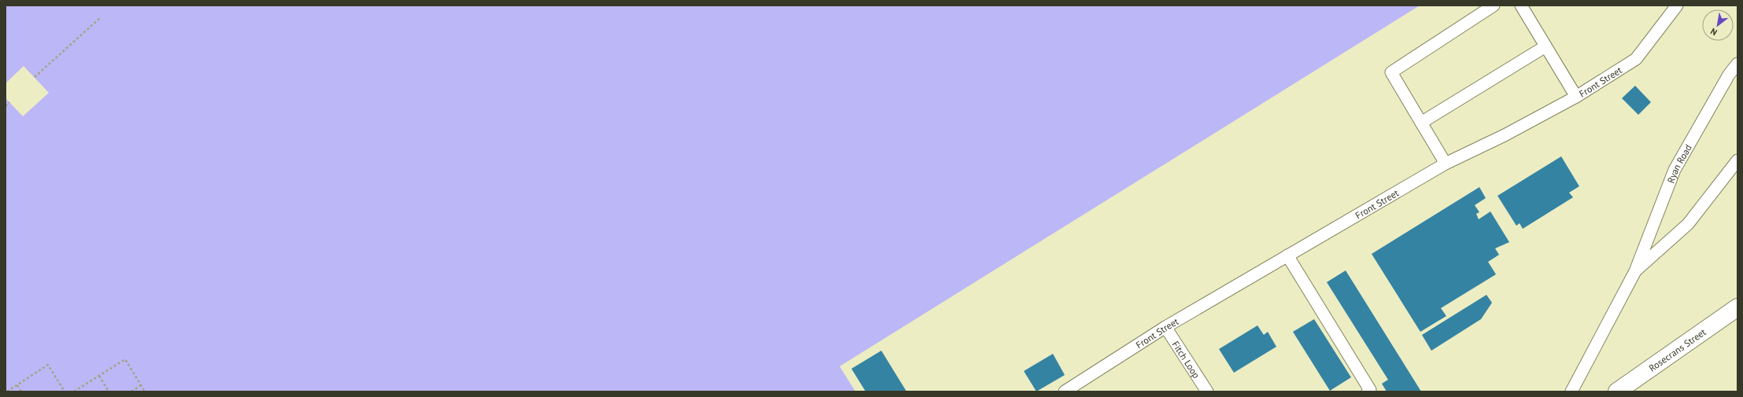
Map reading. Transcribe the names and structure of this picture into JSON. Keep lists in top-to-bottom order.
{
  "streets": {
    "street": ["Rosecrans Street"],
    "lane": ["Front Street", "Ryan Road", "Fitch Loop"]
  },
  "crossings": [
    ["Front Street", "Fitch Loop"]
  ],
  "north": "bottom left"
}
